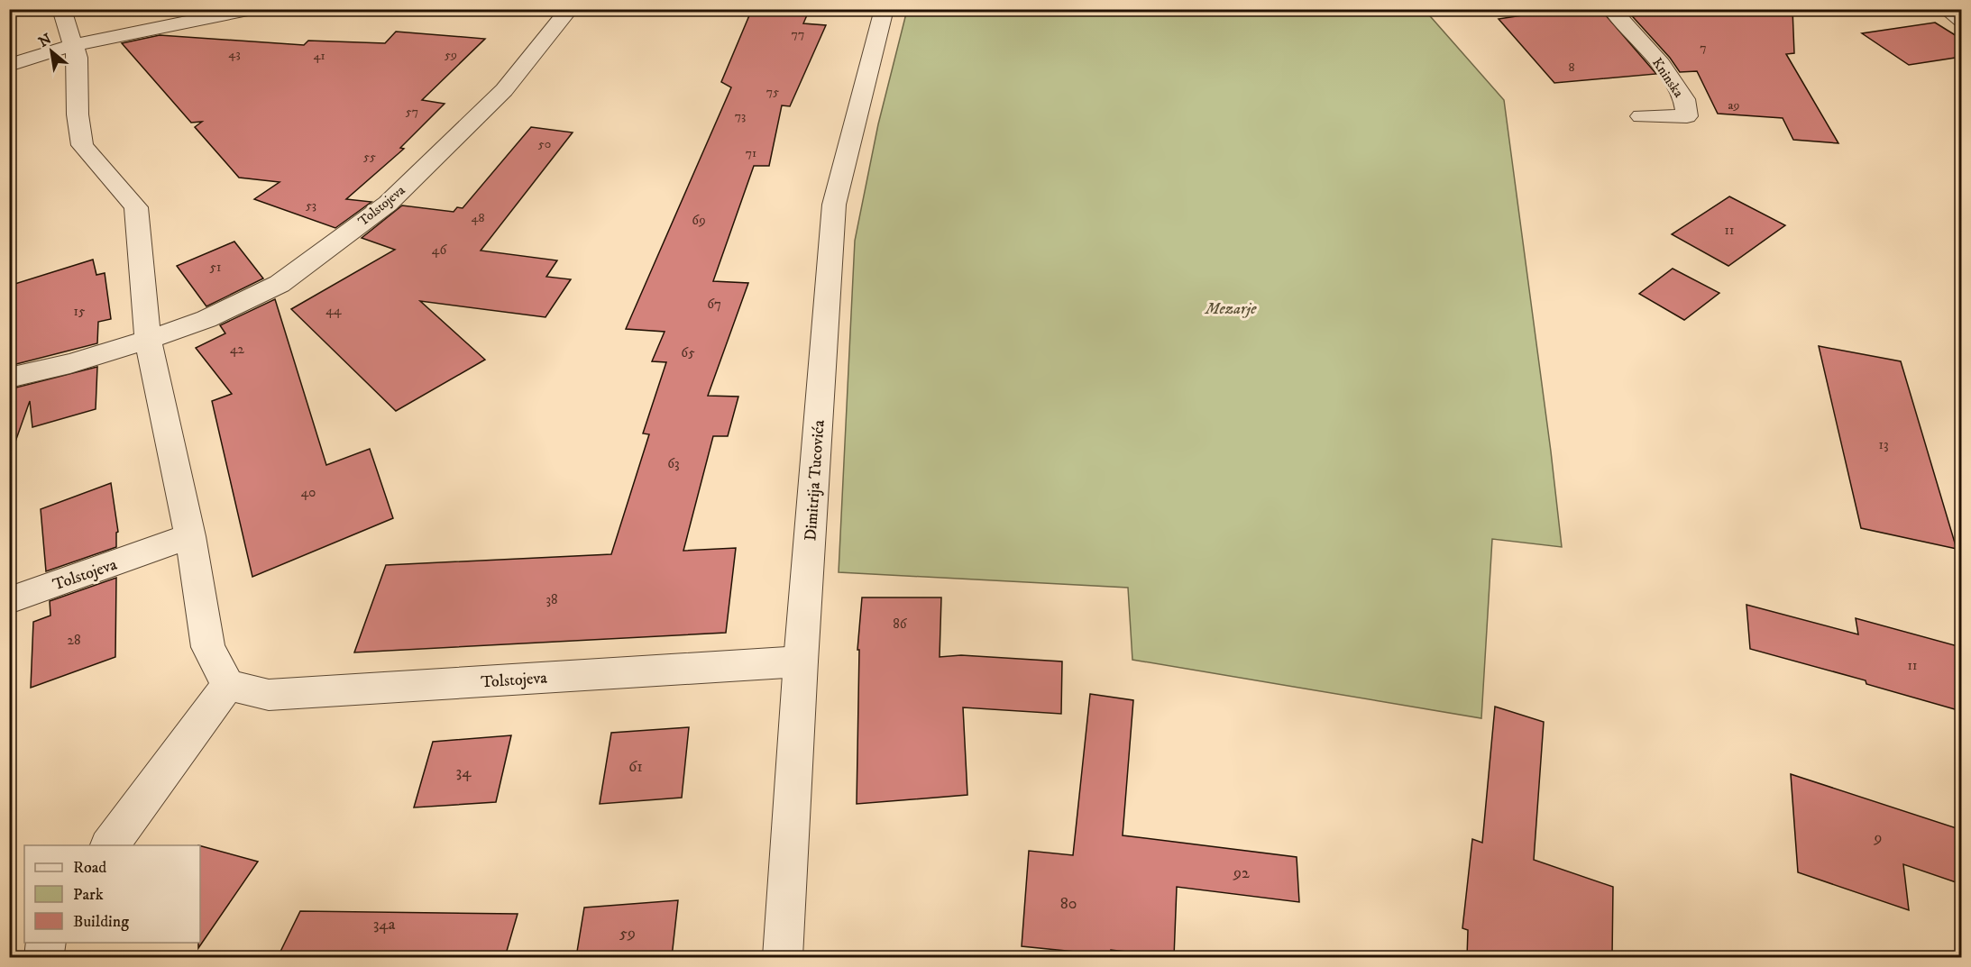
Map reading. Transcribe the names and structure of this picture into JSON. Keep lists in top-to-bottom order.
{
  "streets": {
    "street": ["Kninska", "Tolstojeva", "Dimitrija Tucovića"]
  },
  "crossings": [
    ["Tolstojeva", "Dimitrija Tucovića"]
  ],
  "parks": ["Mezarje"],
  "house_numbers": [
    "77",
    "7",
    "43",
    "59",
    "41",
    "8",
    "75",
    "a9",
    "57",
    "73",
    "50",
    "71",
    "55",
    "53",
    "48",
    "69",
    "11",
    "46",
    "51",
    "67",
    "44",
    "15",
    "42",
    "65",
    "13",
    "63",
    "40",
    "38",
    "86",
    "28",
    "11",
    "61",
    "34",
    "9",
    "92",
    "80",
    "34a",
    "59"
  ],
  "legend": ["Road", "Park", "Building"],
  "north": "top left"
}
